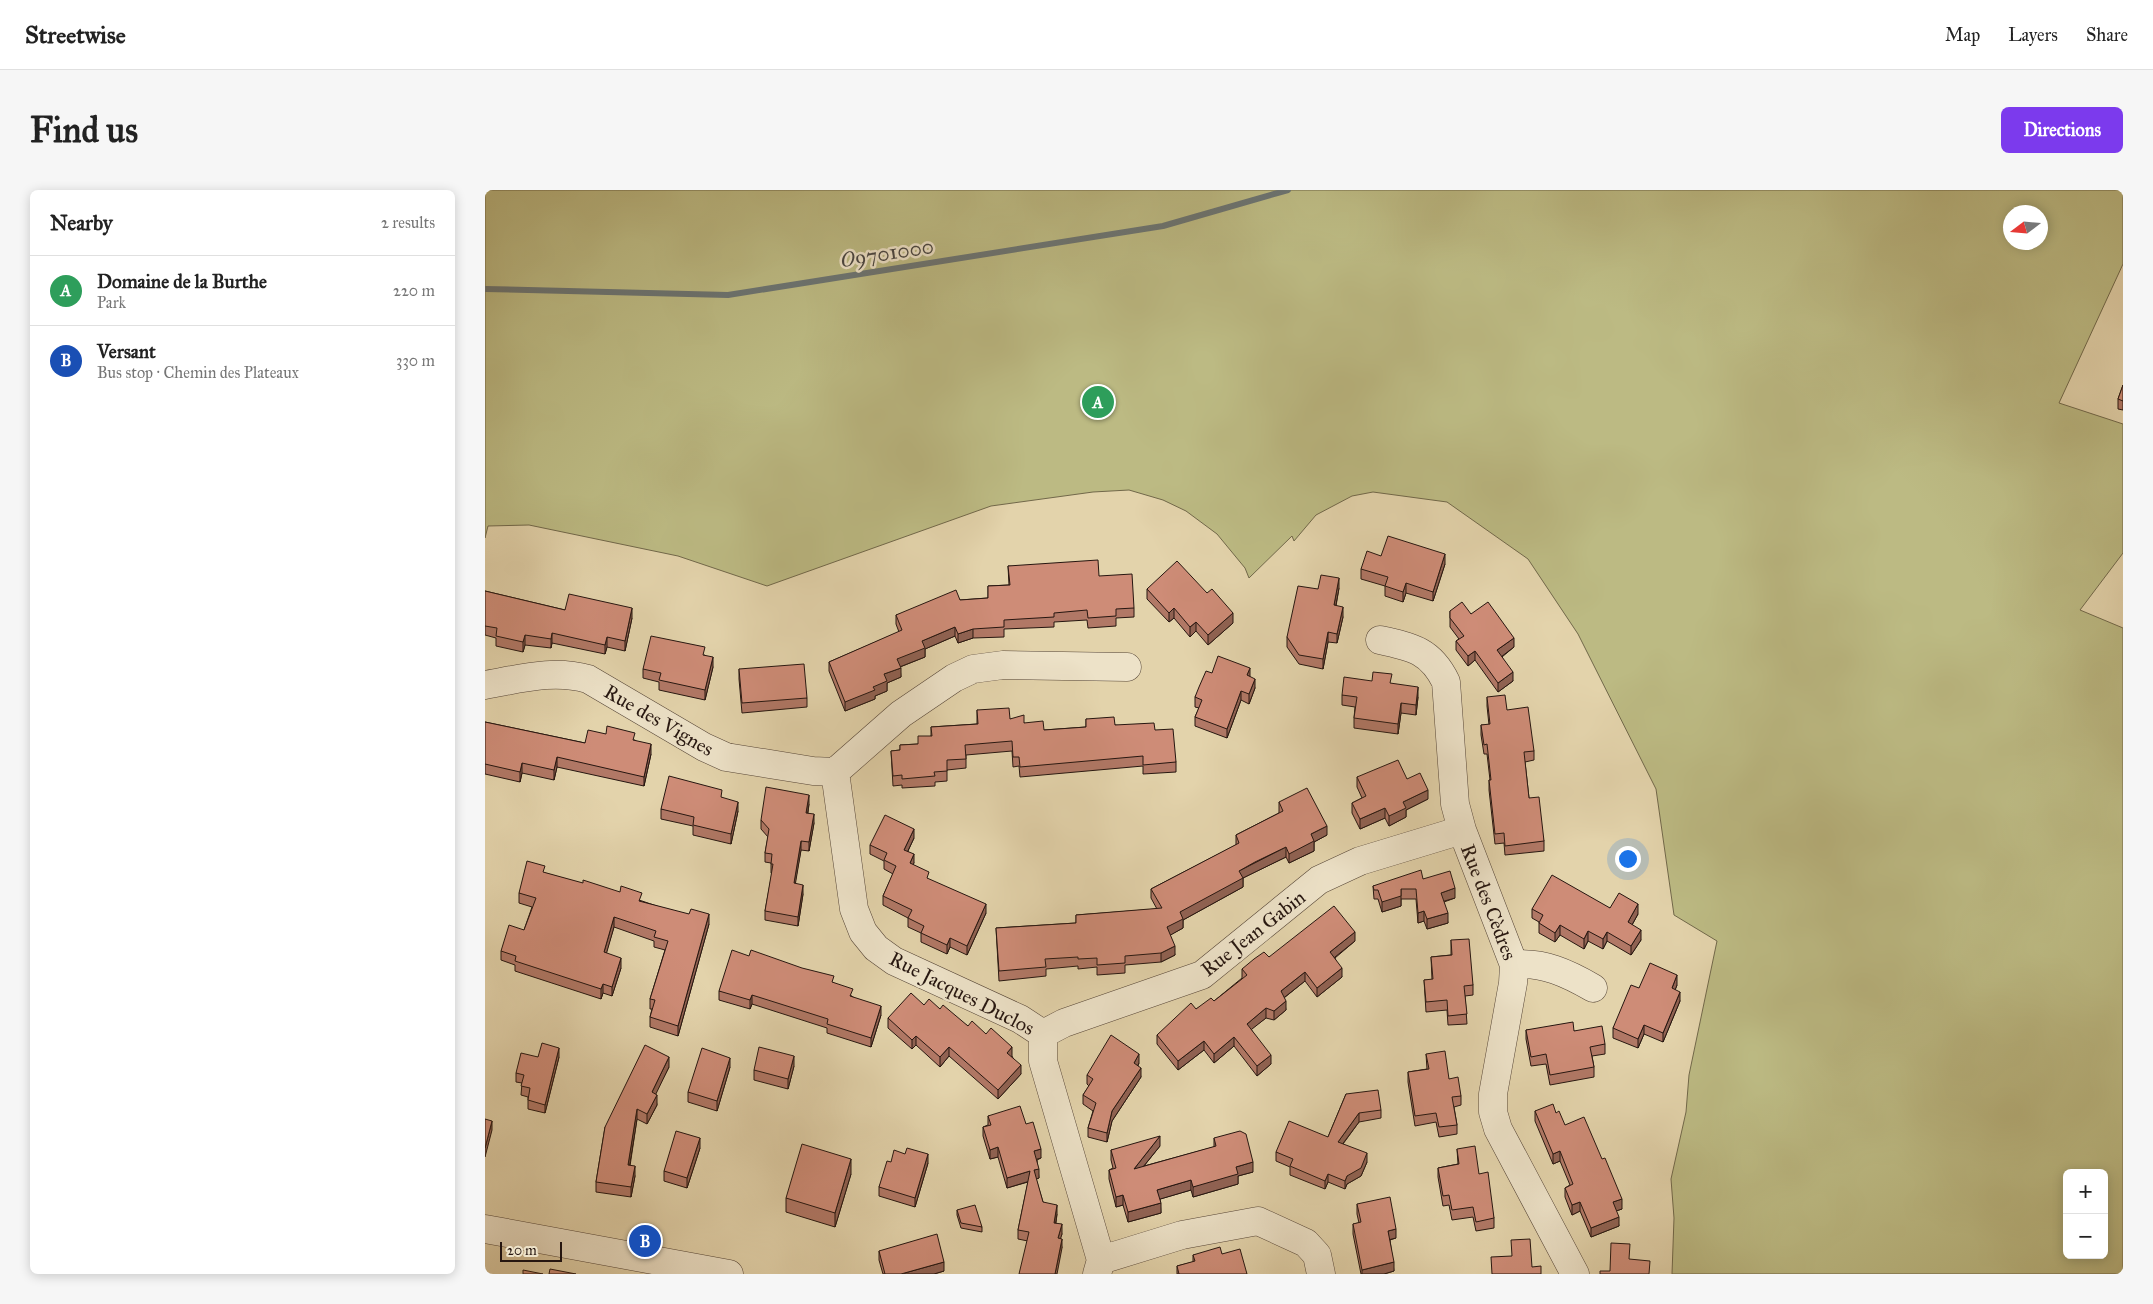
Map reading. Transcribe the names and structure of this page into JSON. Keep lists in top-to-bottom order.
{
  "streets": {
    "street": [
      "Rue des Vignes",
      "Rue des Cèdres",
      "Rue Jean Gabin",
      "Rue Jacques Duclos"
    ]
  },
  "crossings": [
    ["Rue des Vignes", "Rue Jacques Duclos"],
    ["Rue des Cèdres", "Rue Jean Gabin"],
    ["Rue Jean Gabin", "Rue Jacques Duclos"]
  ],
  "water": ["O9701000"],
  "scale_bar": "20 m",
  "north": "left",
  "page": {
    "header": "Streetwise",
    "nav": ["Map", "Layers", "Share"],
    "buttons": "Directions",
    "title": "Find us",
    "heading": ["Nearby", "2 results"],
    "list": [
      {
        "mark": "A",
        "name": "Domaine de la Burthe",
        "note": "Park",
        "value": "220 m"
      },
      {
        "mark": "B",
        "name": "Versant",
        "note": "Bus stop · Chemin des Plateaux",
        "value": "330 m"
      }
    ],
    "pins": ["A", "B"],
    "map_buttons": ["+", "−"],
    "scale": "20 m"
  }
}
